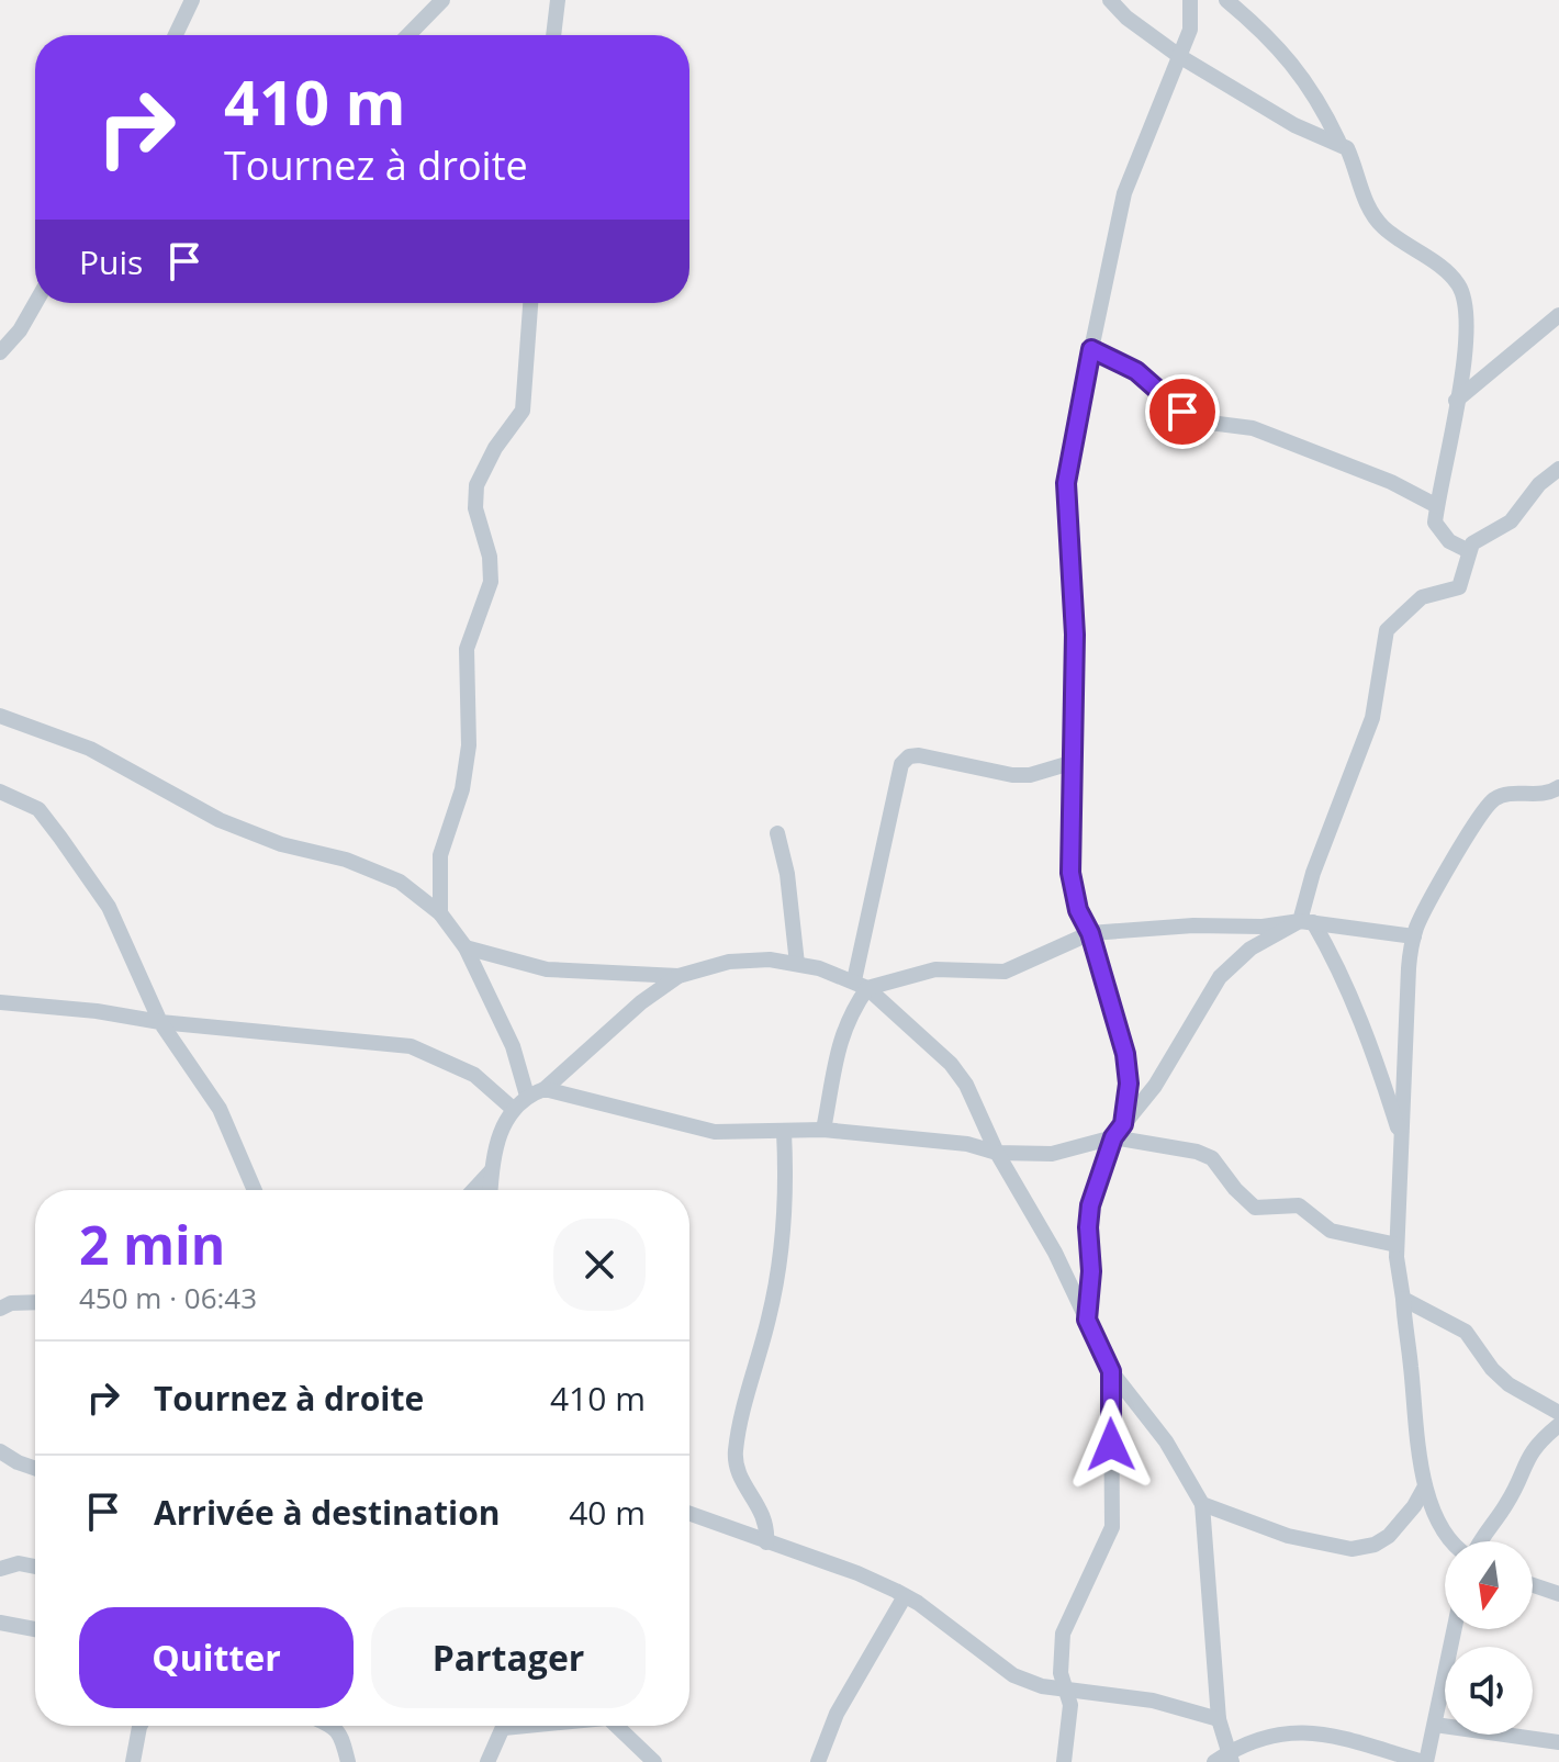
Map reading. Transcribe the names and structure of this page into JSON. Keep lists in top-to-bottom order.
{
  "north": "bottom",
  "page": {
    "turn": ["410 m", "Tournez à droite"],
    "then": "Puis",
    "heading": ["2 min", "450 m · 06:43"],
    "list": [
      {
        "name": "Tournez à droite",
        "value": "410 m"
      },
      {
        "name": "Arrivée à destination",
        "value": "40 m"
      }
    ],
    "buttons": ["Quitter", "Partager"]
  }
}
